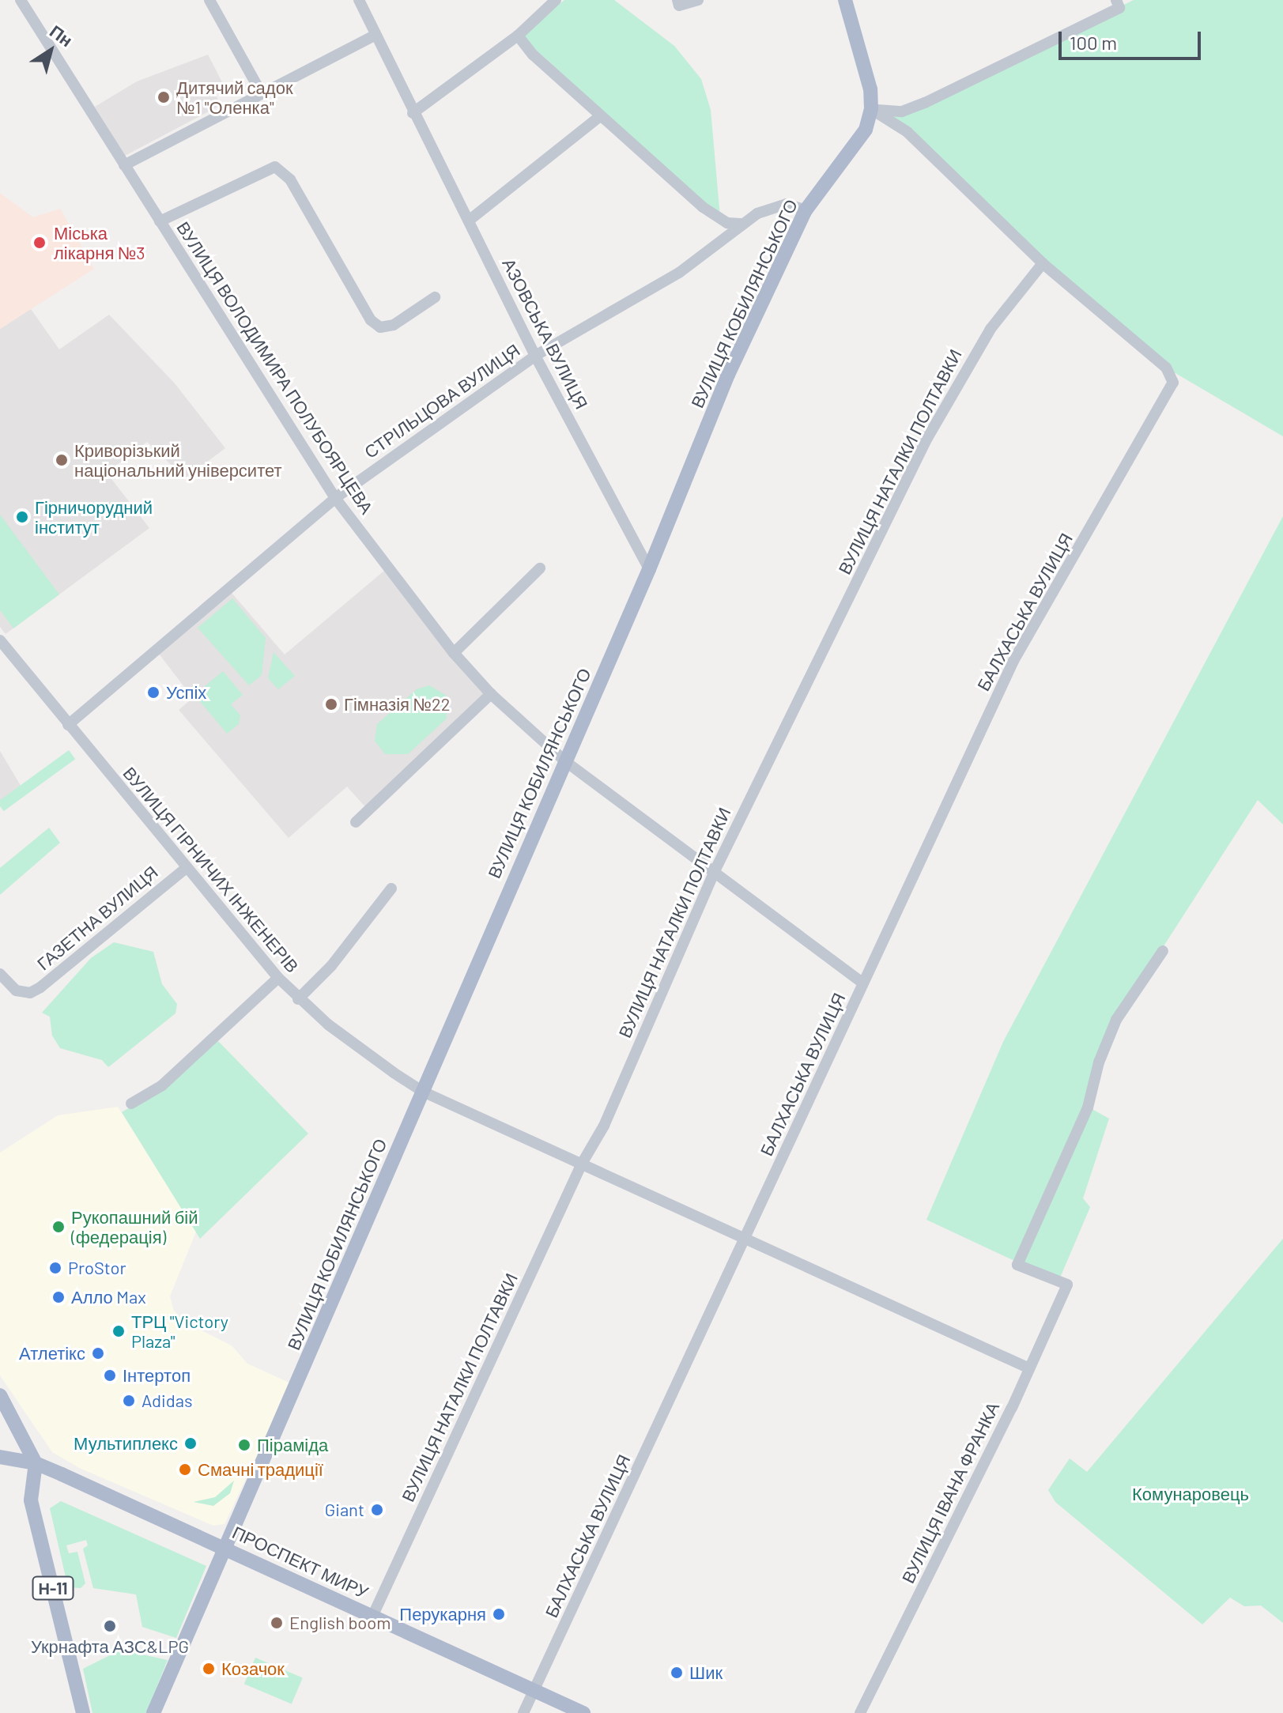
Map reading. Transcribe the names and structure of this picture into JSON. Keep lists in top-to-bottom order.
{
  "streets": {
    "main road": ["ВУЛИЦЯ КОБИЛЯНСЬКОГО", "ПРОСПЕКТ МИРУ", "Н-11"],
    "street": [
      "АЗОВСЬКА ВУЛИЦЯ",
      "ВУЛИЦЯ ВОЛОДИМИРА ПОЛУБОЯРЦЕВА",
      "СТРІЛЬЦОВА ВУЛИЦЯ",
      "ВУЛИЦЯ НАТАЛКИ ПОЛТАВКИ",
      "БАЛХАСЬКА ВУЛИЦЯ",
      "ВУЛИЦЯ ГІРНИЧИХ ІНЖЕНЕРІВ",
      "ГАЗЕТНА ВУЛИЦЯ",
      "ВУЛИЦЯ ІВАНА ФРАНКА"
    ]
  },
  "crossings": [
    ["ВУЛИЦЯ КОБИЛЯНСЬКОГО", "АЗОВСЬКА ВУЛИЦЯ"],
    ["ВУЛИЦЯ КОБИЛЯНСЬКОГО", "ВУЛИЦЯ ВОЛОДИМИРА ПОЛУБОЯРЦЕВА"],
    ["ВУЛИЦЯ КОБИЛЯНСЬКОГО", "СТРІЛЬЦОВА ВУЛИЦЯ"],
    ["ВУЛИЦЯ КОБИЛЯНСЬКОГО", "БАЛХАСЬКА ВУЛИЦЯ"],
    ["ВУЛИЦЯ КОБИЛЯНСЬКОГО", "ВУЛИЦЯ ГІРНИЧИХ ІНЖЕНЕРІВ"],
    ["ВУЛИЦЯ КОБИЛЯНСЬКОГО", "ПРОСПЕКТ МИРУ"],
    ["АЗОВСЬКА ВУЛИЦЯ", "СТРІЛЬЦОВА ВУЛИЦЯ"],
    ["ВУЛИЦЯ ВОЛОДИМИРА ПОЛУБОЯРЦЕВА", "СТРІЛЬЦОВА ВУЛИЦЯ"],
    ["ВУЛИЦЯ ВОЛОДИМИРА ПОЛУБОЯРЦЕВА", "ВУЛИЦЯ НАТАЛКИ ПОЛТАВКИ"],
    ["ВУЛИЦЯ ВОЛОДИМИРА ПОЛУБОЯРЦЕВА", "БАЛХАСЬКА ВУЛИЦЯ"],
    ["СТРІЛЬЦОВА ВУЛИЦЯ", "ВУЛИЦЯ ГІРНИЧИХ ІНЖЕНЕРІВ"],
    ["ВУЛИЦЯ НАТАЛКИ ПОЛТАВКИ", "БАЛХАСЬКА ВУЛИЦЯ"],
    ["ВУЛИЦЯ НАТАЛКИ ПОЛТАВКИ", "ПРОСПЕКТ МИРУ"],
    ["БАЛХАСЬКА ВУЛИЦЯ", "ПРОСПЕКТ МИРУ"],
    ["ВУЛИЦЯ ГІРНИЧИХ ІНЖЕНЕРІВ", "ГАЗЕТНА ВУЛИЦЯ"],
    ["ПРОСПЕКТ МИРУ", "Н-11"]
  ],
  "parks": ["Комунаровець"],
  "places": [
    "Дитячий садок №1 \"Оленка\"",
    "Міська лікарня №3",
    "Криворізький національний університет",
    "Гірничорудний інститут",
    "Успіх",
    "Гімназія №22",
    "Рукопашний бій (федерація)",
    "ProStor",
    "Алло Max",
    "ТРЦ \"Victory Plaza\"",
    "Атлетікс",
    "Інтертоп",
    "Adidas",
    "Мультиплекс",
    "Піраміда",
    "Смачні традиції",
    "Giant",
    "Перукарня",
    "English boom",
    "Укрнафта АЗС&LPG",
    "Козачок",
    "Шик"
  ],
  "scale_bar": "100 m",
  "north": "top right"
}
